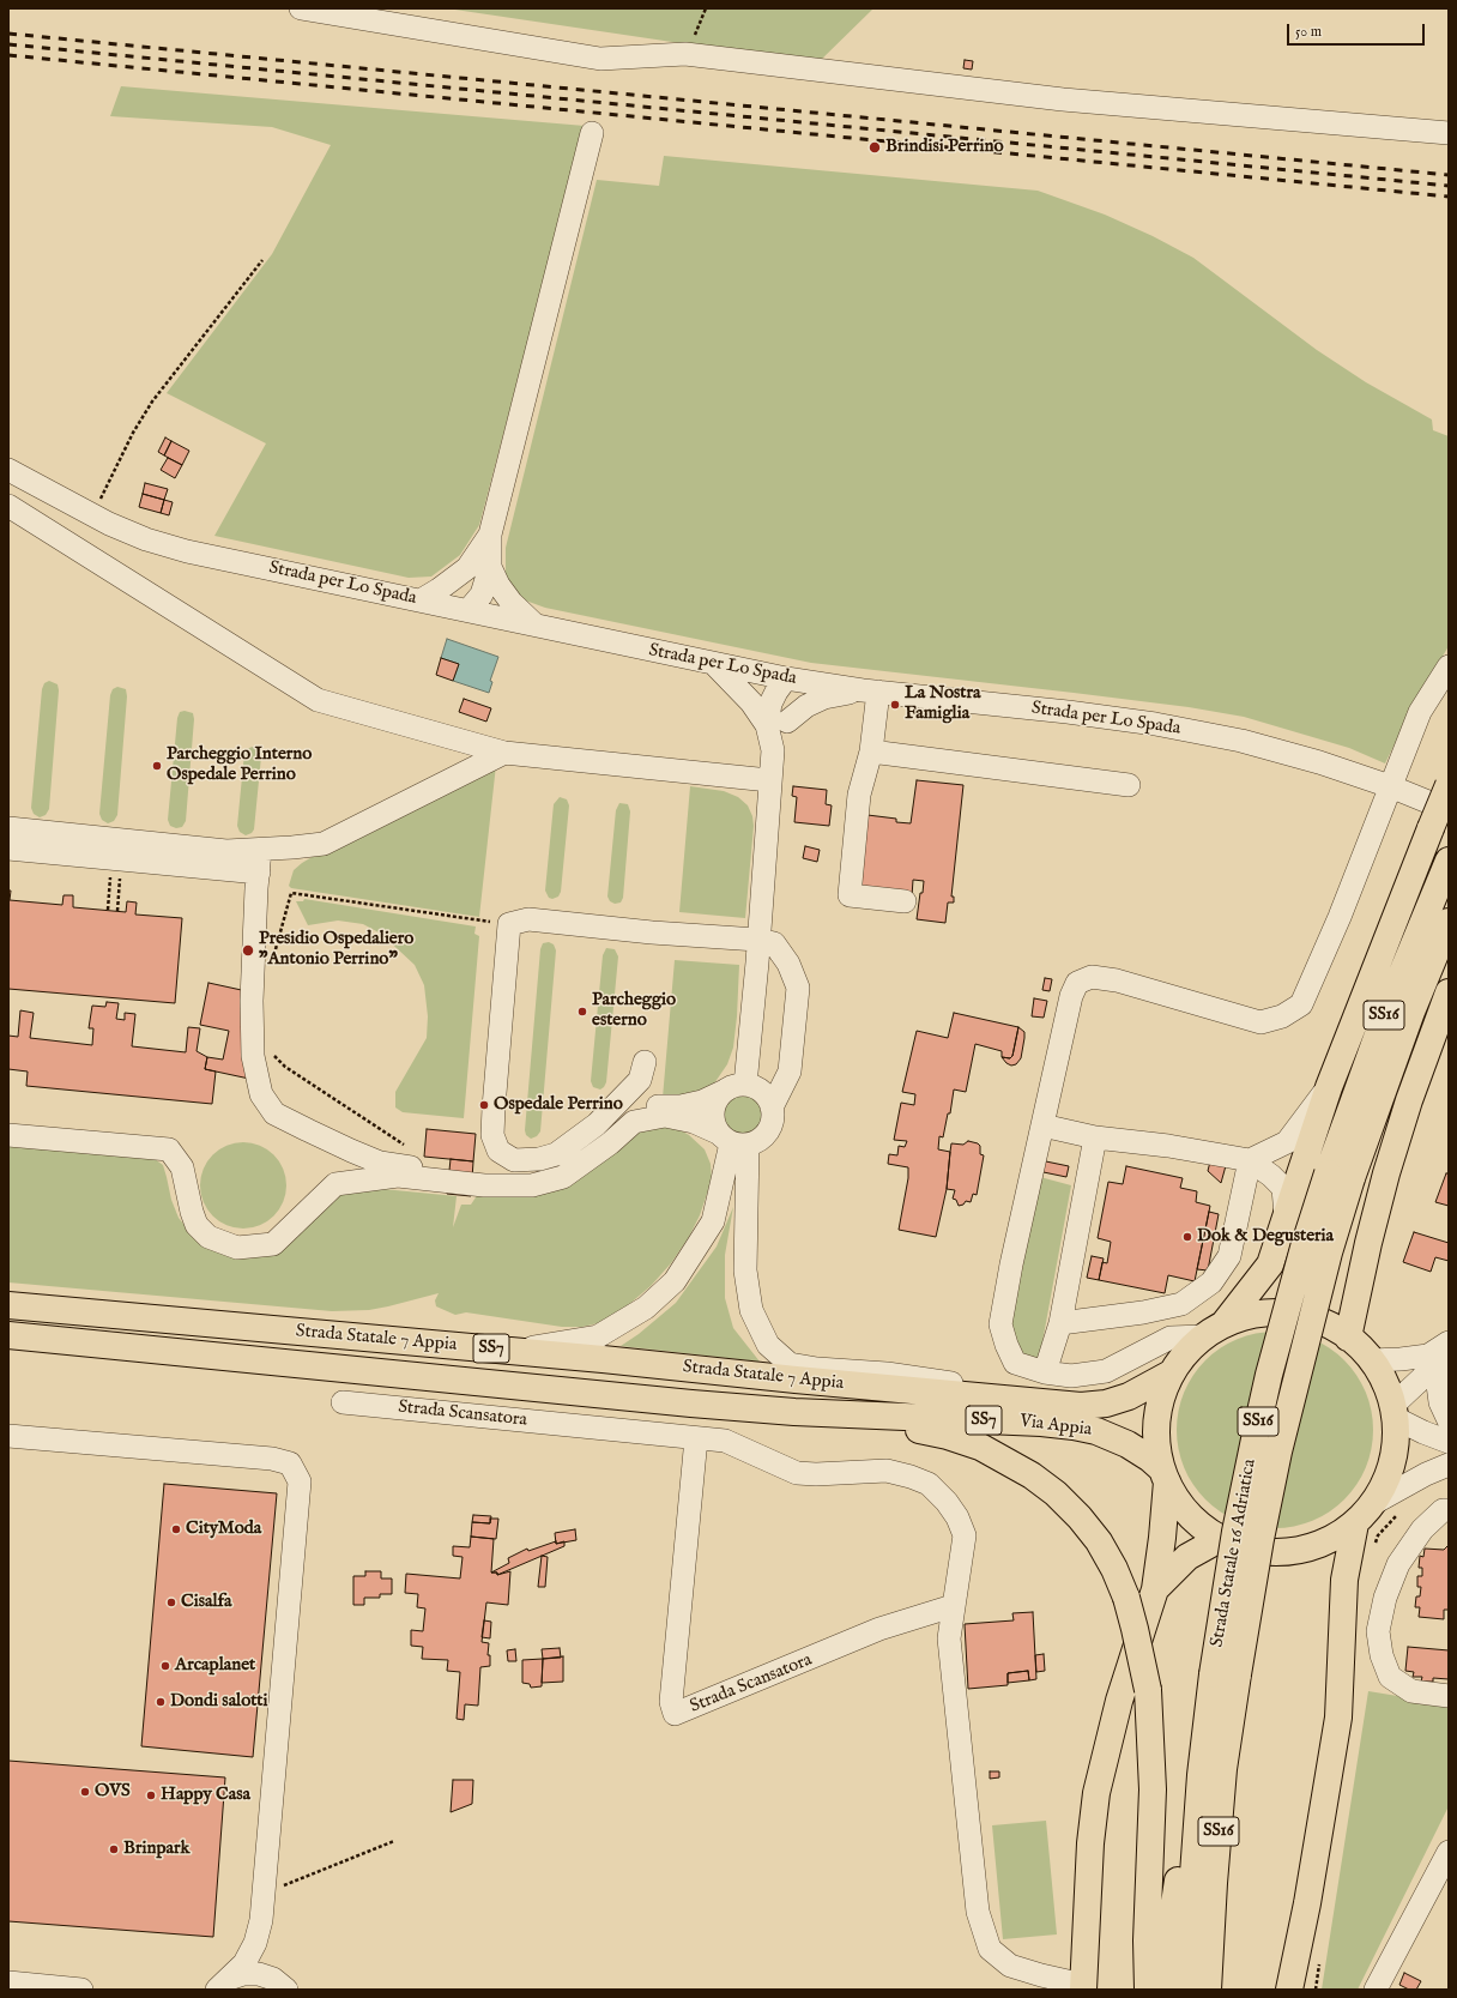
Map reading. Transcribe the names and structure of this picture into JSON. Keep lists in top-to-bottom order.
{
  "streets": {
    "highway": [
      "SS16",
      "Strada Statale 7 Appia",
      "SS7",
      "Via Appia",
      "Strada Statale 16 Adriatica"
    ],
    "street": ["Strada per Lo Spada", "Strada Scansatora"]
  },
  "crossings": [
    ["Strada Statale 7 Appia", "Via Appia"]
  ],
  "places": [
    "Brindisi Perrino",
    "La Nostra Famiglia",
    "Parcheggio Interno Ospedale Perrino",
    "Presidio Ospedaliero \"Antonio Perrino\"",
    "Parcheggio esterno",
    "Ospedale Perrino",
    "Dok & Degusteria",
    "CityModa",
    "Cisalfa",
    "Arcaplanet",
    "Dondi salotti",
    "OVS",
    "Happy Casa",
    "Brinpark"
  ],
  "scale_bar": "50 m"
}
